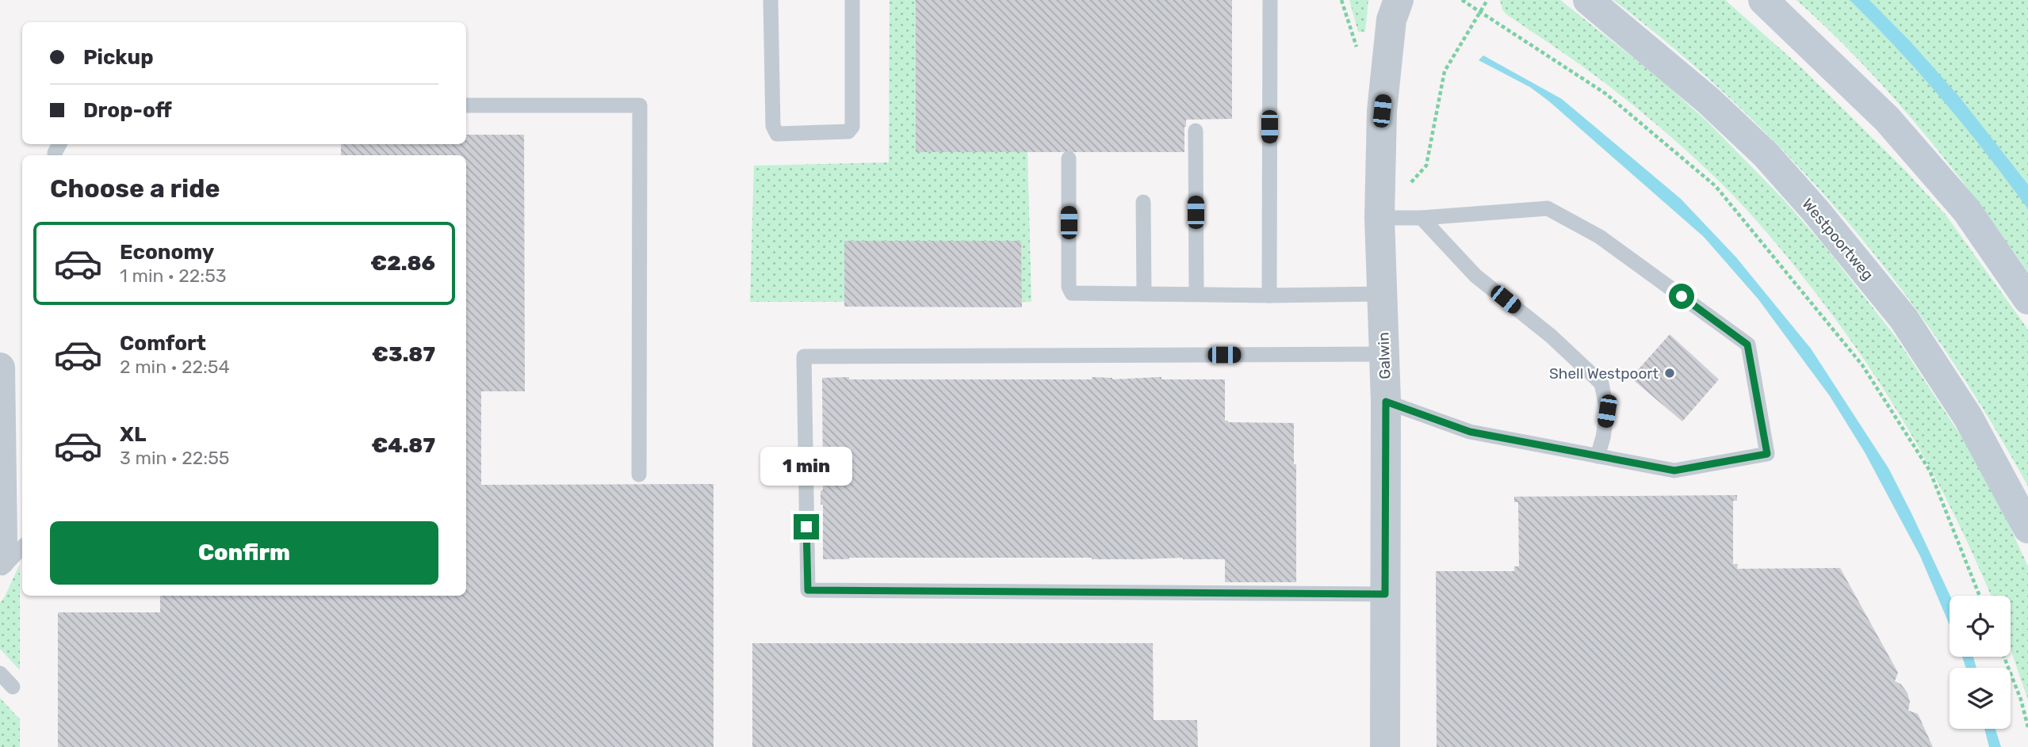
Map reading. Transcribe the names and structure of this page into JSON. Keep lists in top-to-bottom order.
{
  "streets": {
    "main road": ["Westpoortweg"],
    "street": ["Galwin"]
  },
  "places": ["Shell Westpoort"],
  "page": {
    "banner": ["Pickup", "Drop-off"],
    "heading": "Choose a ride",
    "list": [
      {
        "name": "Economy",
        "note": "1 min · 22:53",
        "value": "€2.86"
      },
      {
        "name": "Comfort",
        "note": "2 min · 22:54",
        "value": "€3.87"
      },
      {
        "name": "XL",
        "note": "3 min · 22:55",
        "value": "€4.87"
      }
    ],
    "bubble": "1 min",
    "buttons": "Confirm"
  }
}
